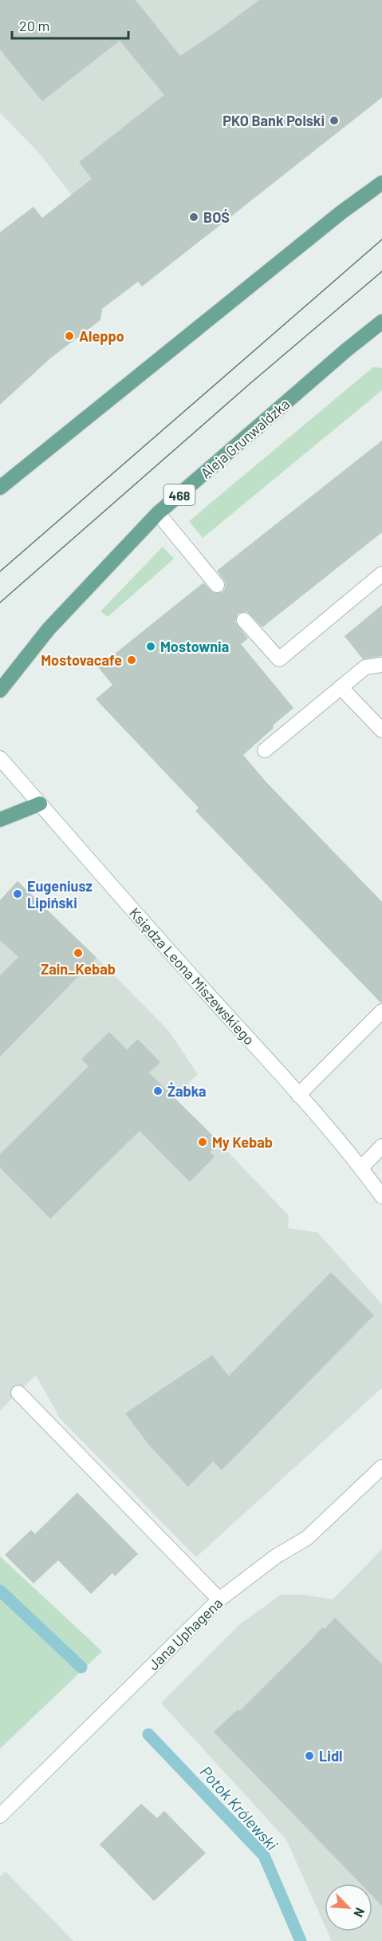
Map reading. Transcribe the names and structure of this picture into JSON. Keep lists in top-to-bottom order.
{
  "streets": {
    "main road": ["Aleja Grunwaldzka", "468"],
    "street": ["Księdza Leona Miszewskiego", "Jana Uphagena"]
  },
  "water": ["Potok Królewski"],
  "places": [
    "PKO Bank Polski",
    "BOŚ",
    "Aleppo",
    "Mostownia",
    "Mostovacafe",
    "Eugeniusz Lipiński",
    "Zain_Kebab",
    "Żabka",
    "My Kebab",
    "Lidl"
  ],
  "scale_bar": "20 m",
  "north": "bottom right"
}
